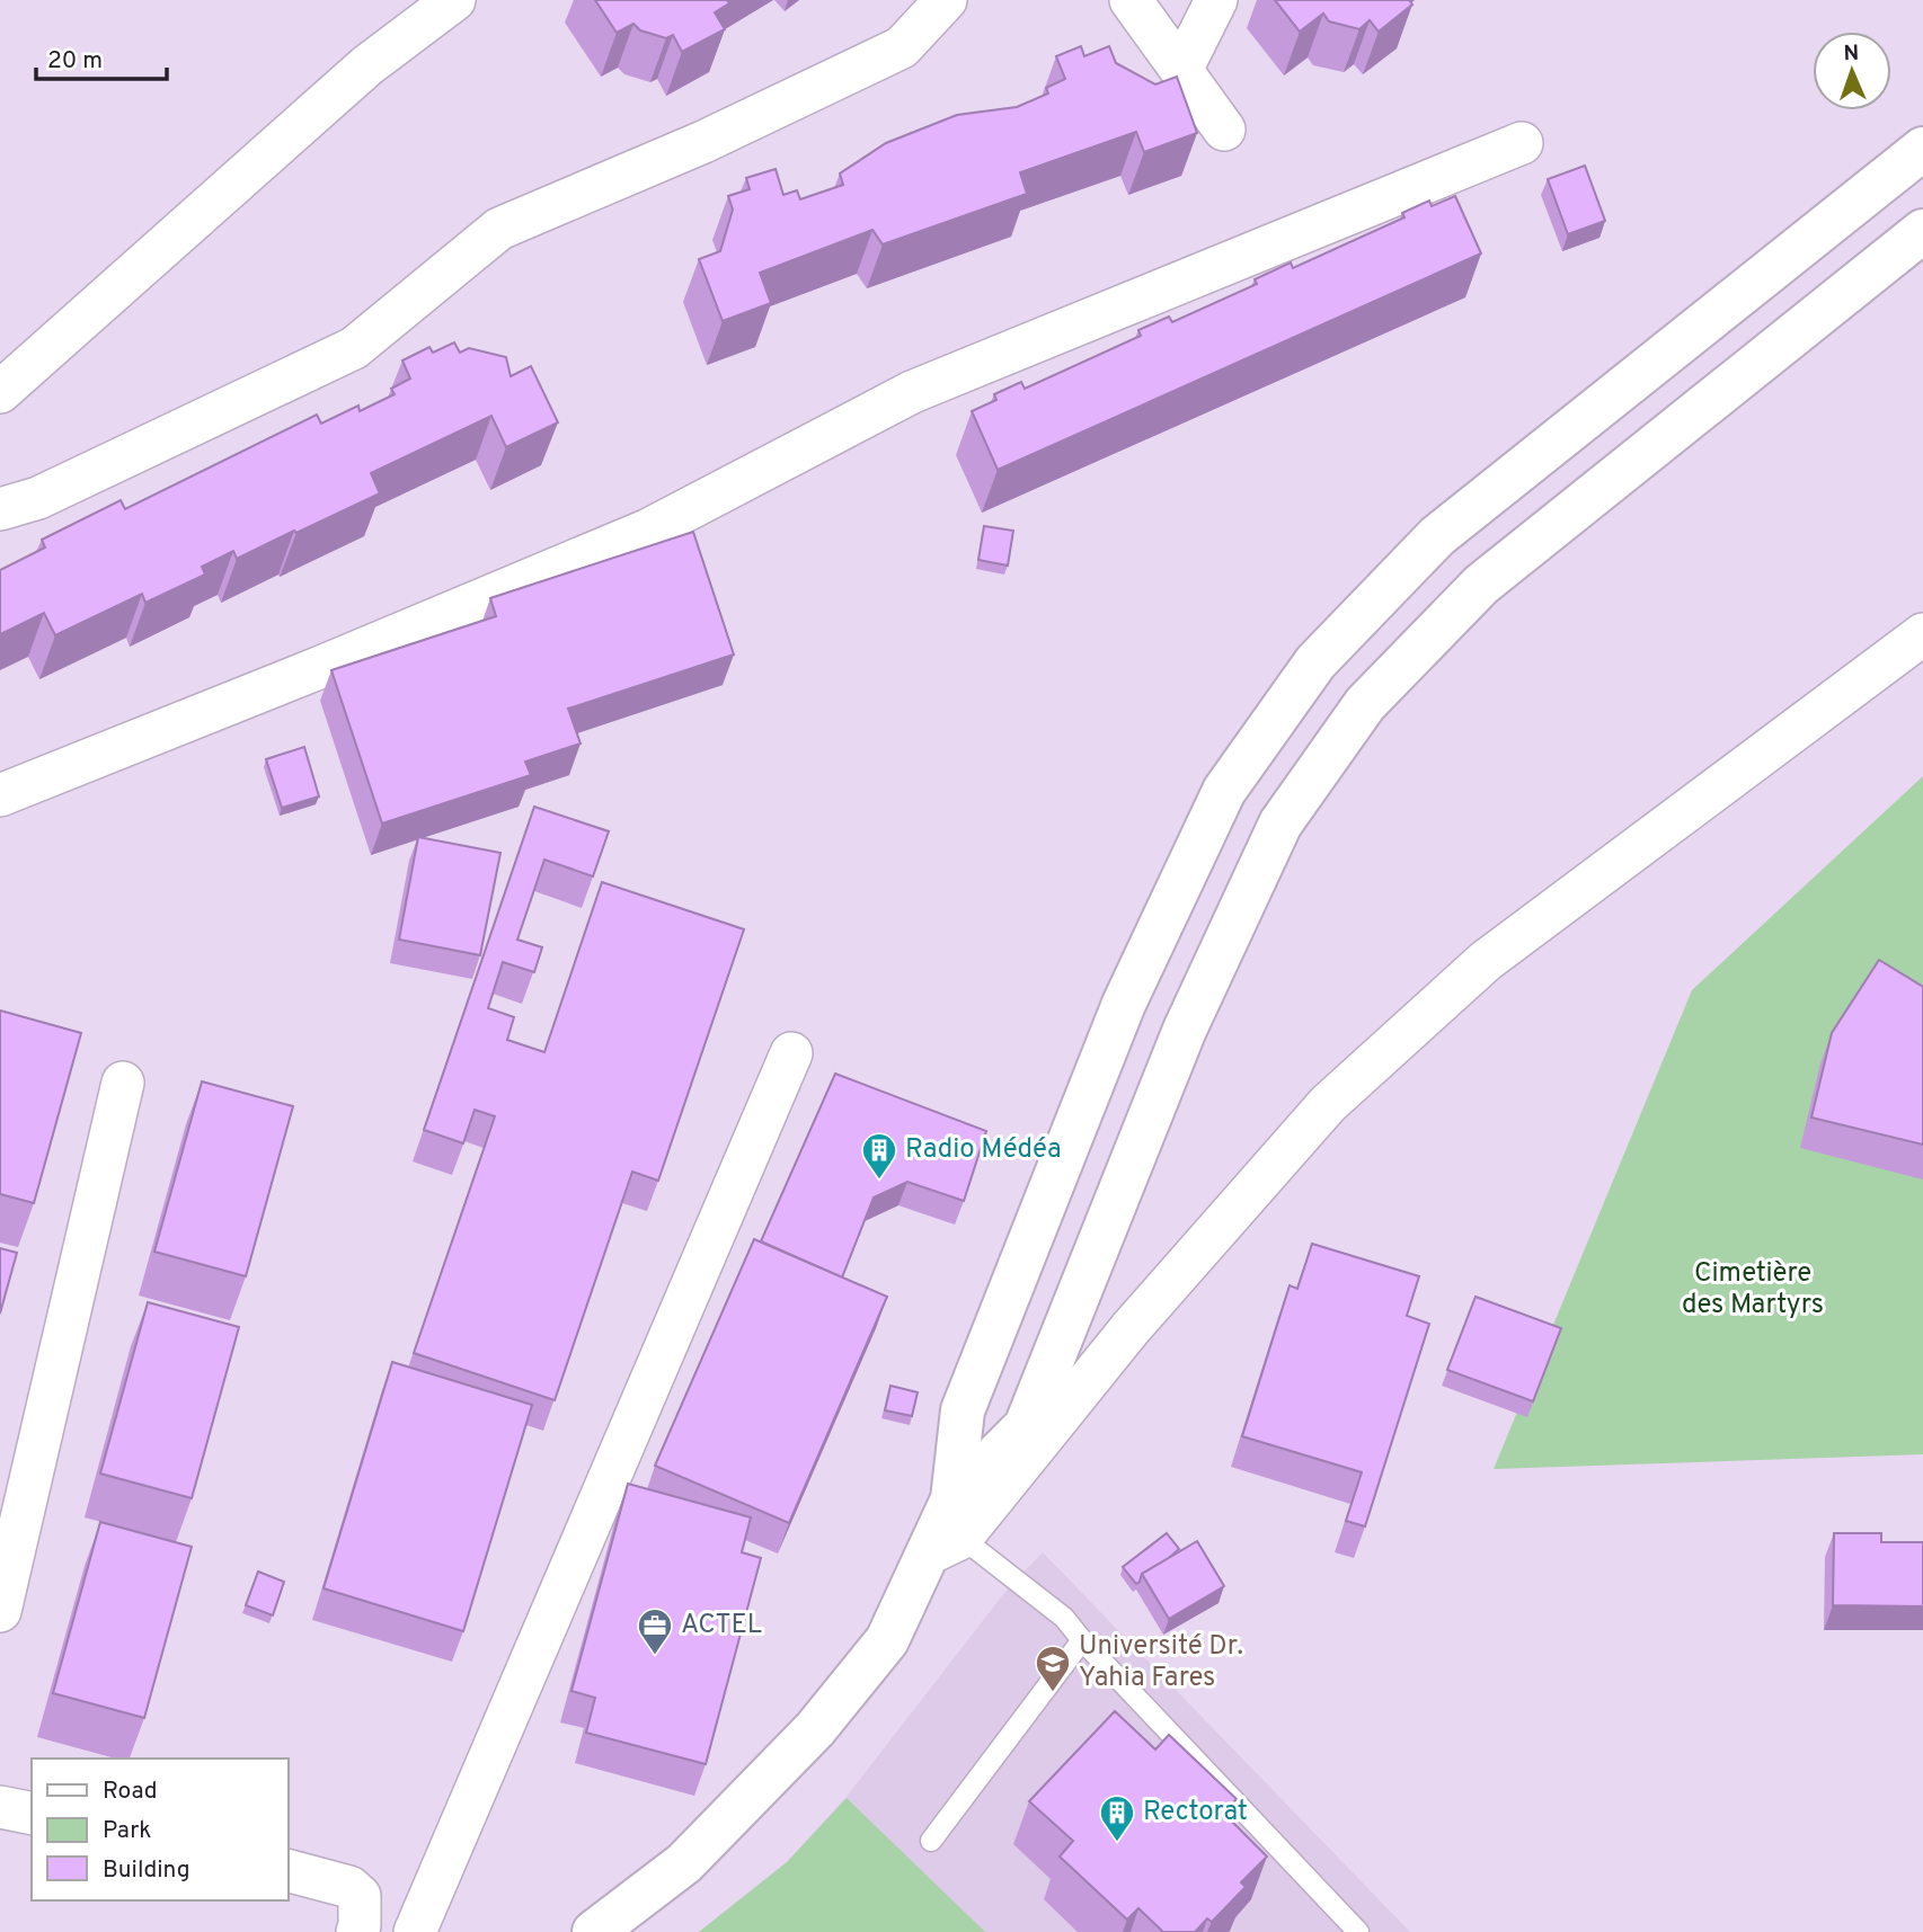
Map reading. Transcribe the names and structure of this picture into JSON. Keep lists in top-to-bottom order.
{
  "parks": ["Cimetière des Martyrs"],
  "places": {
    "building": ["Radio Médéa", "Rectorat"],
    "office": ["ACTEL"],
    "school or university": ["Université Dr. Yahia Fares"]
  },
  "legend": ["Road", "Park", "Building"],
  "scale_bar": "20 m",
  "north": "top"
}
